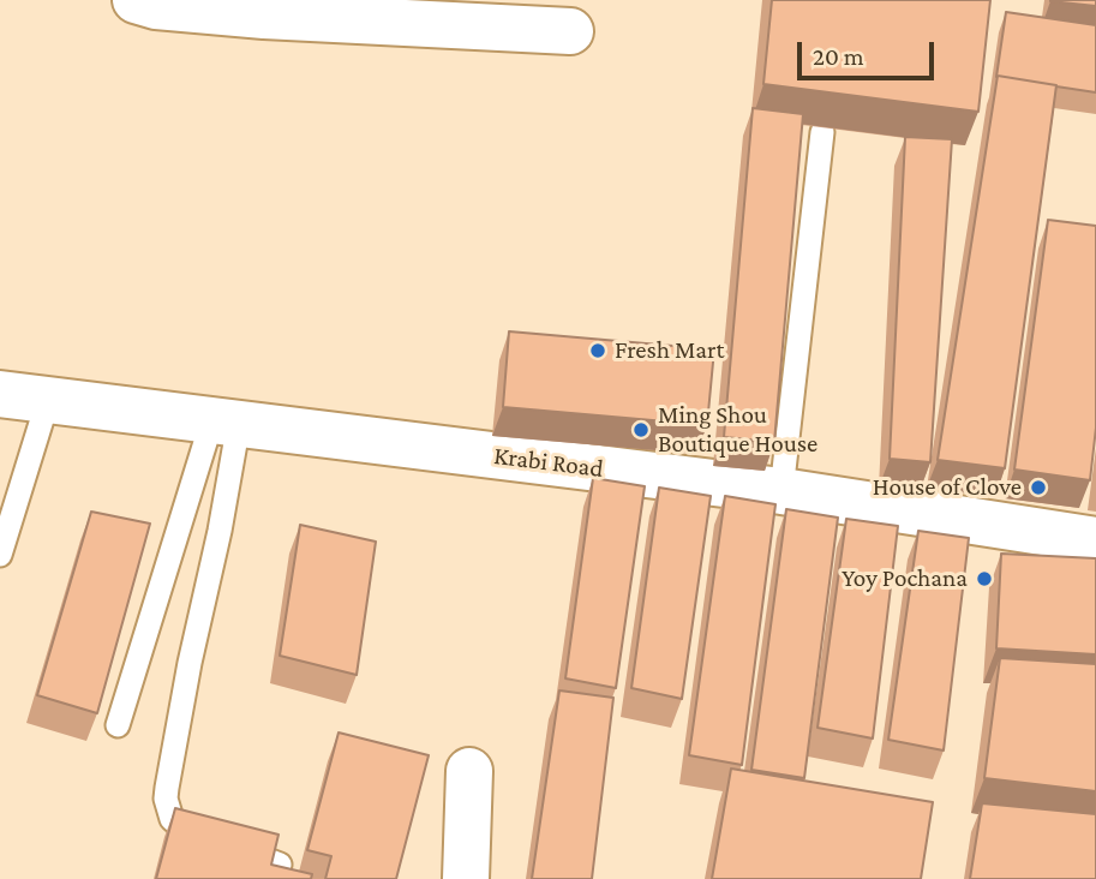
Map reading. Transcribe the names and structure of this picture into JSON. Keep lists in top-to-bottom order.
{
  "streets": {
    "street": ["Krabi Road"]
  },
  "places": [
    "Fresh Mart",
    "Ming Shou Boutique House",
    "House of Clove",
    "Yoy Pochana"
  ],
  "scale_bar": "20 m"
}
